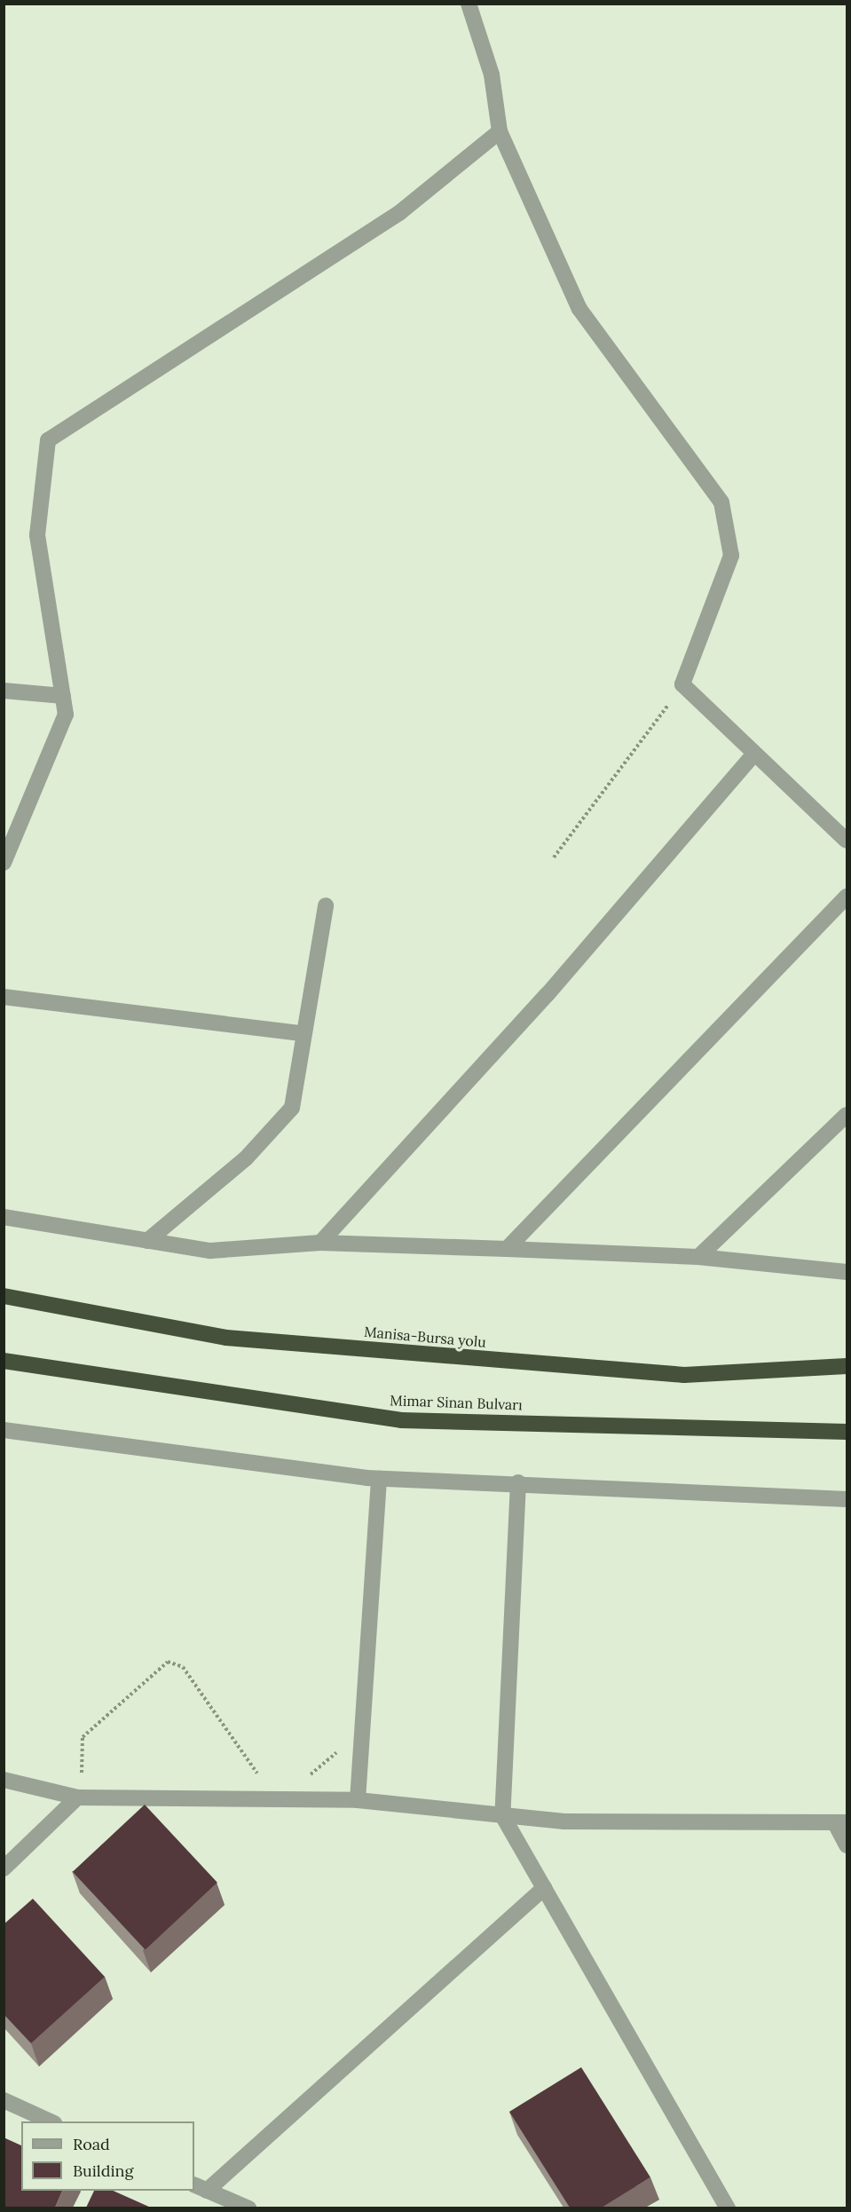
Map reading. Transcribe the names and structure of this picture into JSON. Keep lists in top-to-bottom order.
{
  "streets": {
    "highway": ["Manisa-Bursa yolu", "Mimar Sinan Bulvarı"]
  },
  "legend": ["Road", "Building"]
}
